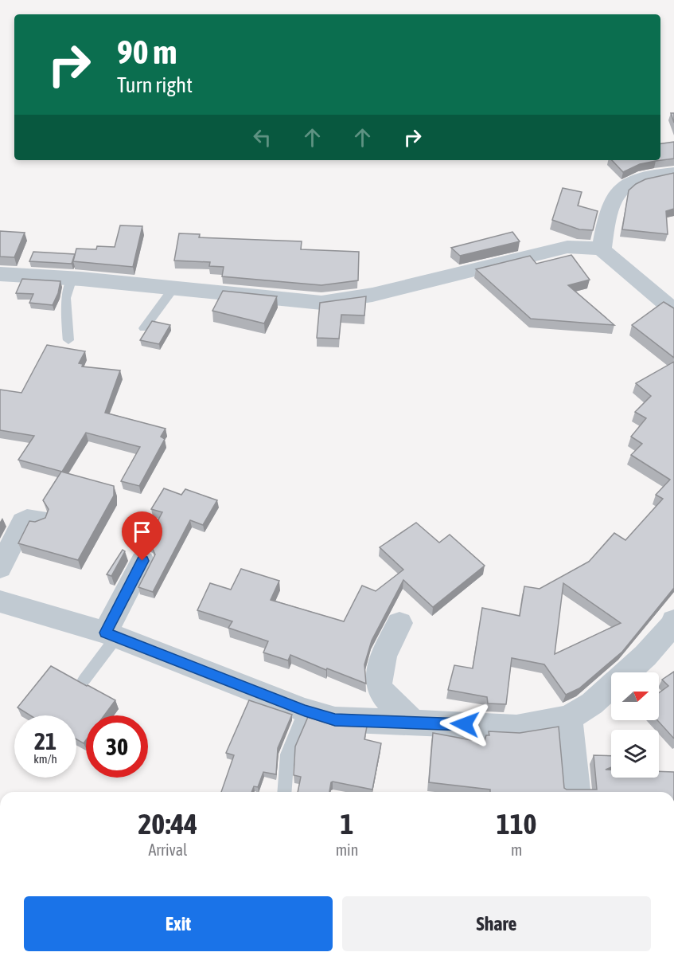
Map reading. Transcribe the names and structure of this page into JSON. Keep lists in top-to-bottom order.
{
  "north": "right",
  "page": {
    "turn": ["90 m", "Turn right"],
    "speed": "21 km/h",
    "limit": "30",
    "eta": [
      "20:44",
      "Arrival",
      "1",
      "min",
      "110",
      "m"
    ],
    "buttons": ["Exit", "Share"]
  }
}
